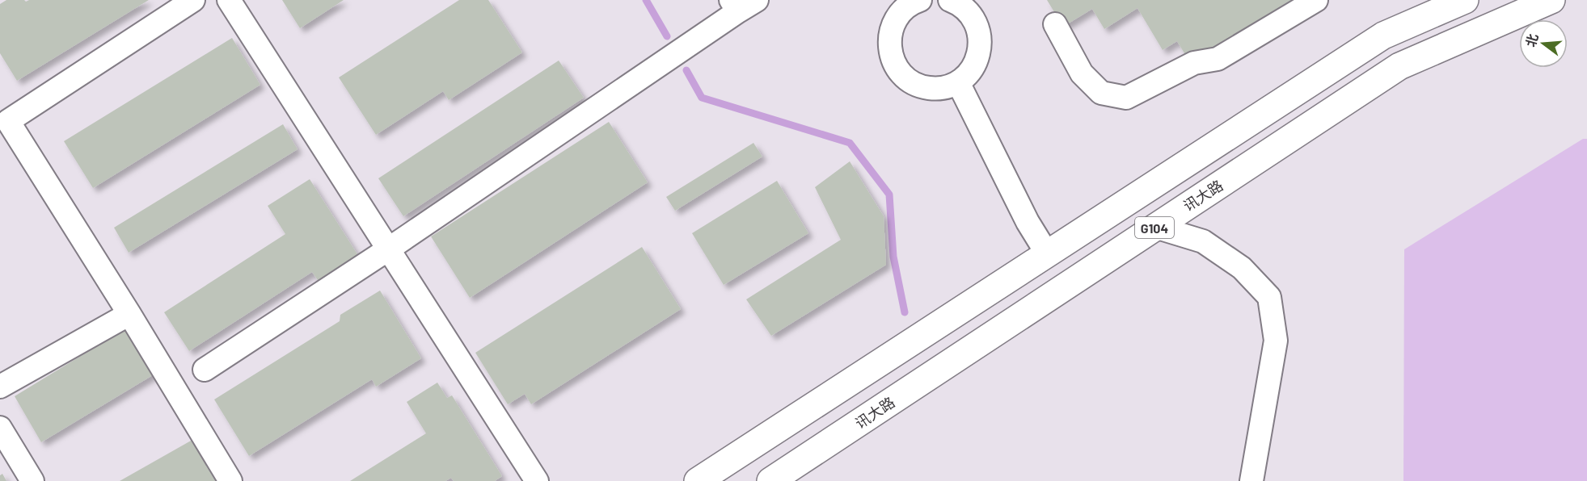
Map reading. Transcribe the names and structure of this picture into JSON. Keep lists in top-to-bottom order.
{
  "streets": {
    "highway": ["讯大路", "G104"]
  },
  "north": "left"
}
